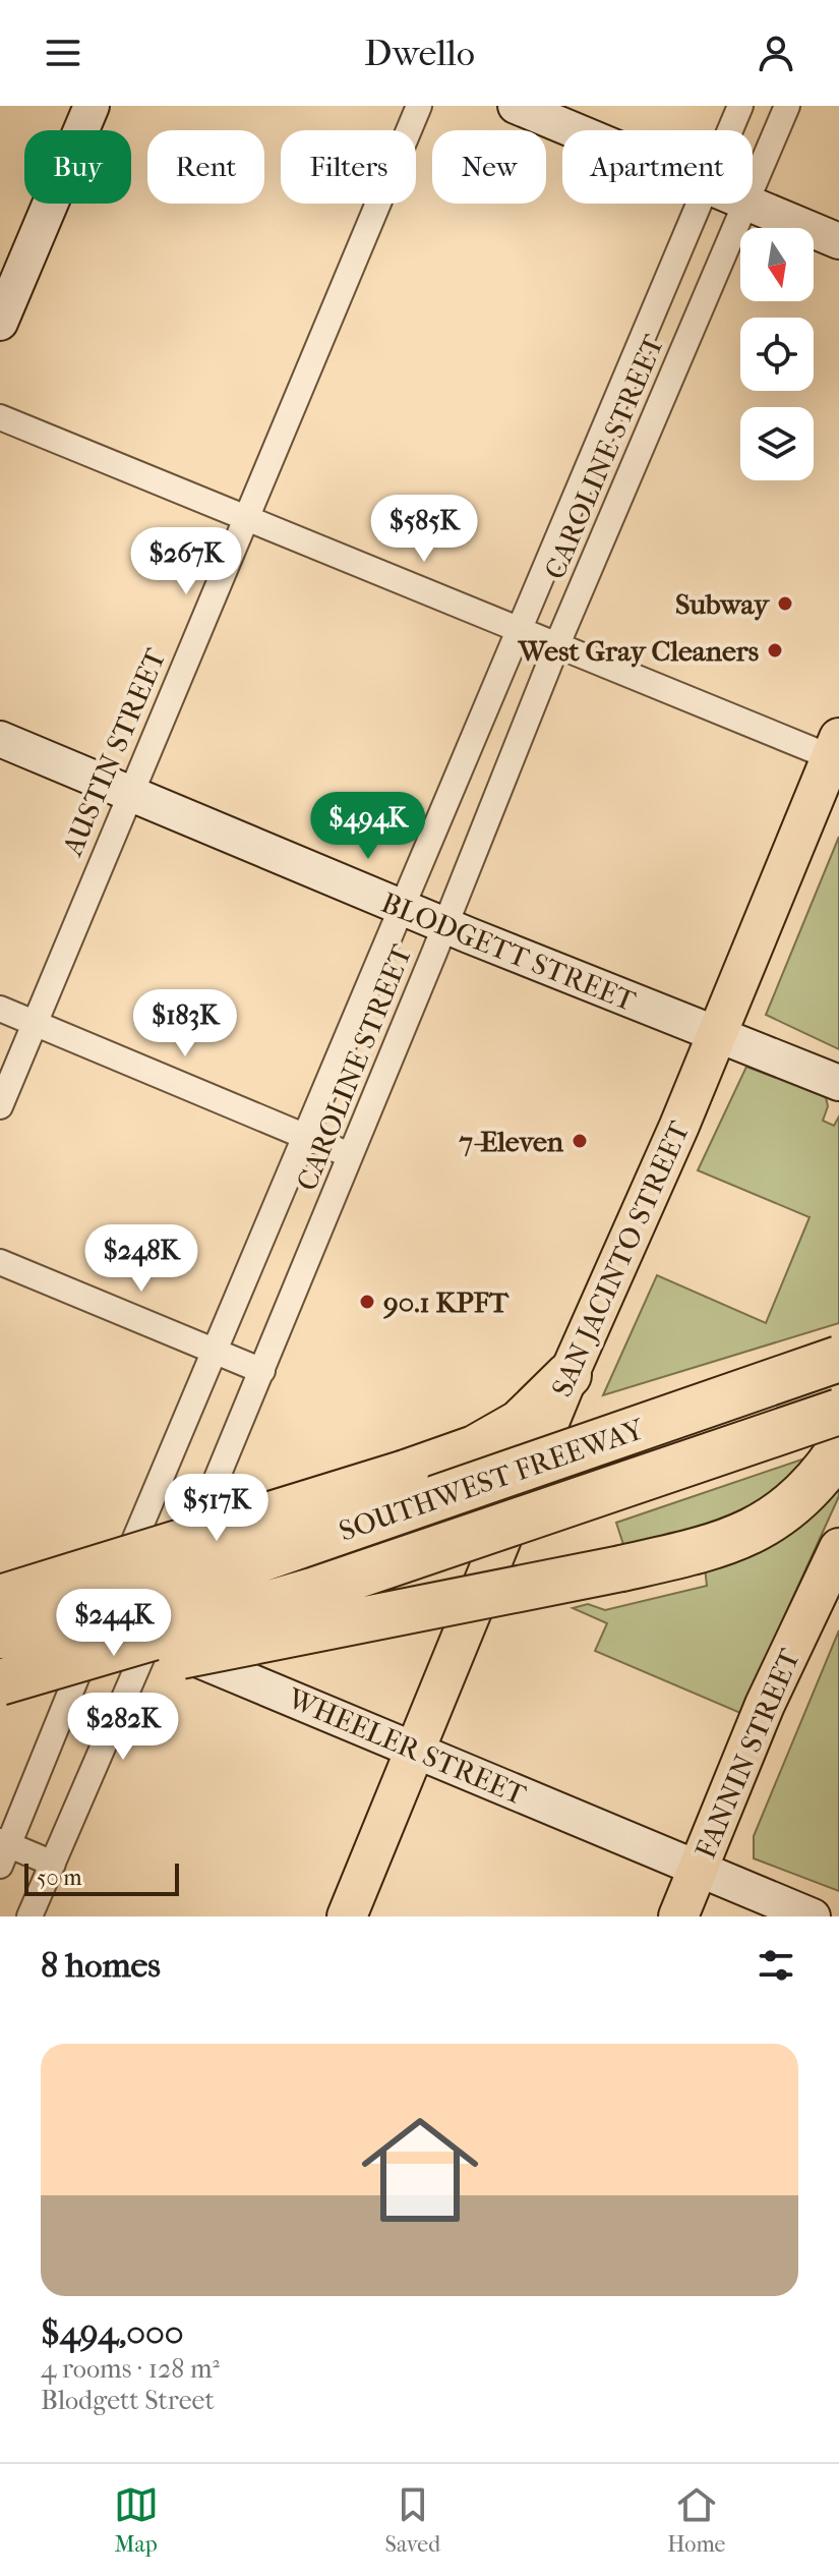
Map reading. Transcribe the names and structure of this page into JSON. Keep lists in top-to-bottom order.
{
  "streets": {
    "highway": ["SOUTHWEST FREEWAY"],
    "main road": ["SAN JACINTO STREET", "FANNIN STREET"],
    "street": [
      "CAROLINE STREET",
      "AUSTIN STREET",
      "BLODGETT STREET",
      "WHEELER STREET"
    ]
  },
  "crossings": [
    ["CAROLINE STREET", "BLODGETT STREET"],
    ["CAROLINE STREET", "WHEELER STREET"],
    ["AUSTIN STREET", "BLODGETT STREET"],
    ["BLODGETT STREET", "SAN JACINTO STREET"],
    ["SAN JACINTO STREET", "WHEELER STREET"],
    ["WHEELER STREET", "FANNIN STREET"]
  ],
  "places": [
    "Subway",
    "West Gray Cleaners",
    "7-Eleven",
    "90.1 KPFT"
  ],
  "scale_bar": "50 m",
  "north": "bottom",
  "page": {
    "header": "Dwello",
    "chip": [
      "Buy",
      "Rent",
      "Filters",
      "New",
      "Apartment"
    ],
    "price": [
      "$585K",
      "$267K",
      "$494K",
      "$183K",
      "$248K",
      "$517K",
      "$244K",
      "$282K"
    ],
    "scale": "50 m",
    "heading": "8 homes",
    "list": [
      {
        "name": "$494,000",
        "note": "4 rooms · 128 m² · Blodgett Street"
      }
    ],
    "tabs": ["Map", "Saved", "Home"]
  }
}
